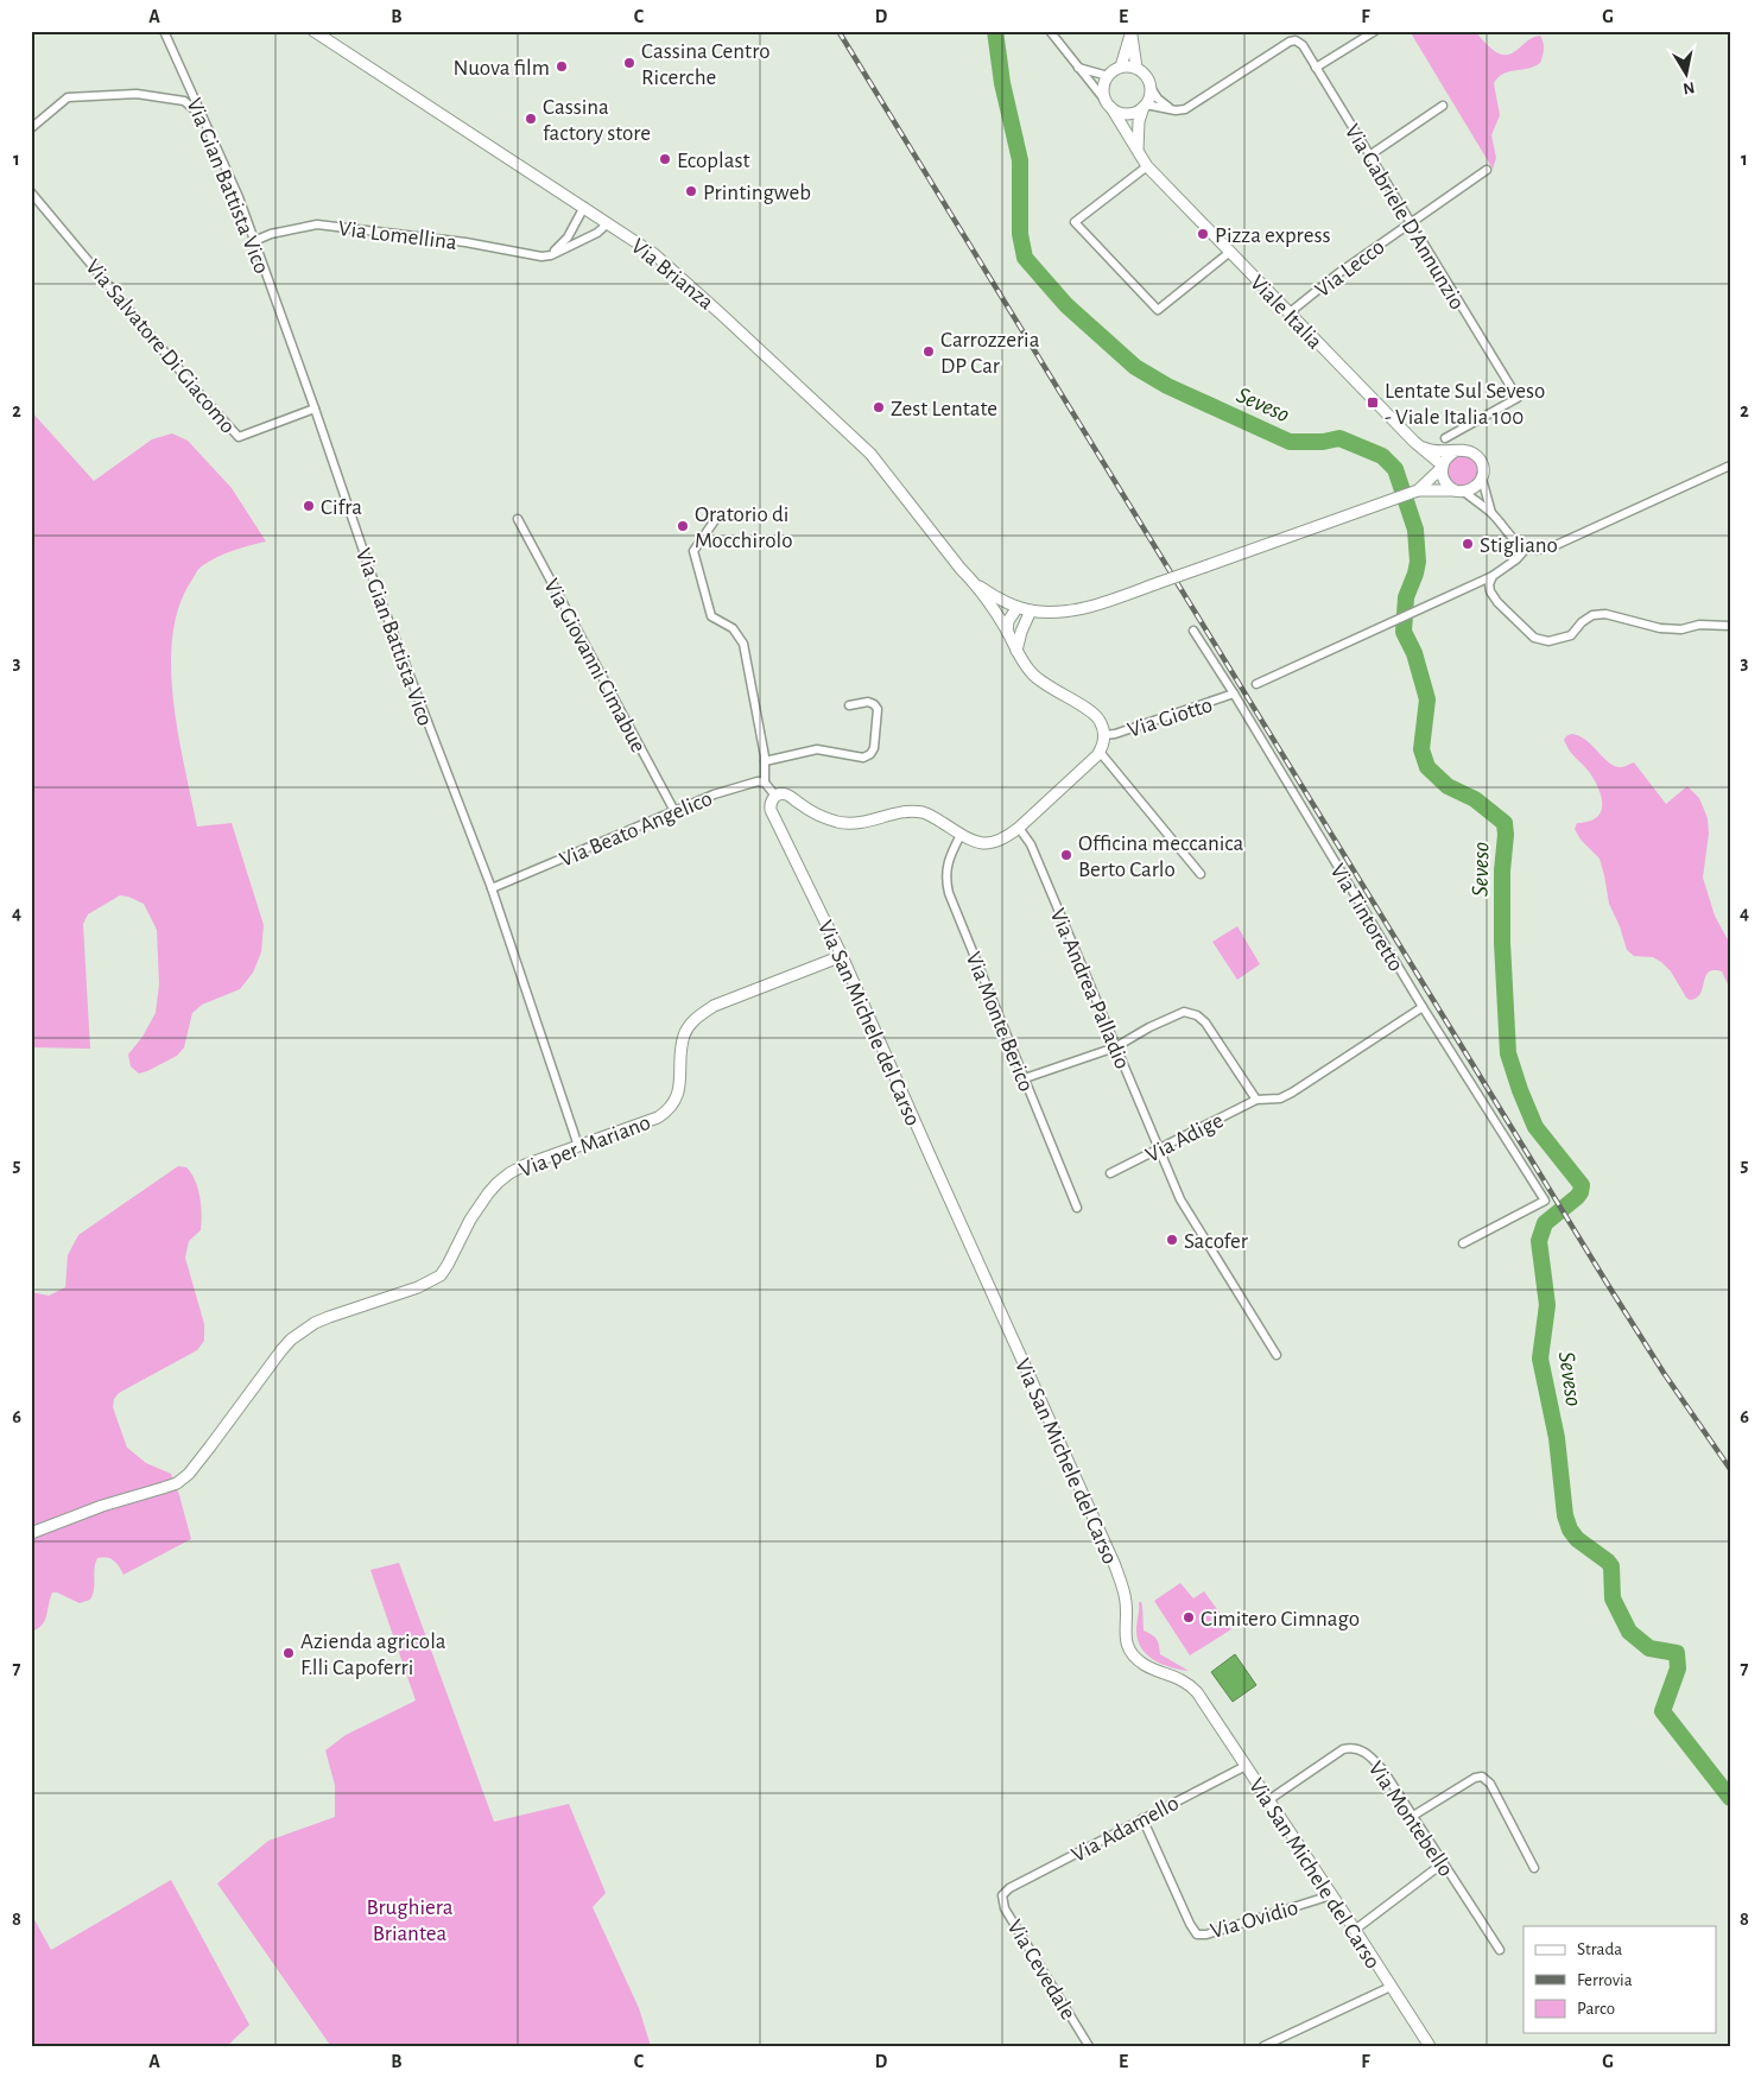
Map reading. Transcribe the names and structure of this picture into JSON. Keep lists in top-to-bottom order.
{
  "streets": {
    "street": [
      "Via Gian Battista Vico",
      "Via Gabriele D'Annunzio",
      "Via Lomellina",
      "Via Lecco",
      "Via Brianza",
      "Viale Italia",
      "Via Salvatore Di Giacomo",
      "Via Giovanni Cimabue",
      "Via Giotto",
      "Via Beato Angelico",
      "Via Tintoretto",
      "Via Andrea Palladio",
      "Via Monte Berico",
      "Via San Michele del Carso",
      "Via Adige",
      "Via per Mariano",
      "Via Montebello",
      "Via Adamello",
      "Via Ovidio",
      "Via Cevedale"
    ]
  },
  "crossings": [
    ["Via Gian Battista Vico", "Via Lomellina"],
    ["Via Gian Battista Vico", "Via Salvatore Di Giacomo"],
    ["Via Gian Battista Vico", "Via Beato Angelico"],
    ["Via Gian Battista Vico", "Via per Mariano"],
    ["Via Gabriele D'Annunzio", "Via Lecco"],
    ["Via Lecco", "Viale Italia"],
    ["Via Giovanni Cimabue", "Via Beato Angelico"],
    ["Via Giotto", "Via Tintoretto"],
    ["Via Tintoretto", "Via Adige"],
    ["Via Andrea Palladio", "Via Adige"],
    ["Via San Michele del Carso", "Via per Mariano"],
    ["Via San Michele del Carso", "Via Montebello"],
    ["Via San Michele del Carso", "Via Adamello"],
    ["Via San Michele del Carso", "Via Ovidio"],
    ["Via Adamello", "Via Ovidio"],
    ["Via Adamello", "Via Cevedale"]
  ],
  "water": ["Seveso"],
  "parks": ["Brughiera Briantea"],
  "places": {
    "other": [
      "Cassina Centro Ricerche",
      "Nuova film",
      "Cassina factory store",
      "Ecoplast",
      "Printingweb",
      "Pizza express",
      "Carrozzeria DP Car",
      "Zest Lentate",
      "Cifra",
      "Oratorio di Mocchirolo",
      "Stigliano",
      "Officina meccanica Berto Carlo",
      "Sacofer",
      "Cimitero Cimnago",
      "Azienda agricola F.lli Capoferri"
    ],
    "transit": ["Lentate Sul Seveso - Viale Italia 100"]
  },
  "legend": ["Strada", "Ferrovia", "Parco"],
  "north": "bottom",
  "grid": {
    "columns": [
      "A",
      "B",
      "C",
      "D",
      "E",
      "F",
      "G"
    ],
    "rows": [
      "1",
      "2",
      "3",
      "4",
      "5",
      "6",
      "7",
      "8"
    ]
  }
}
